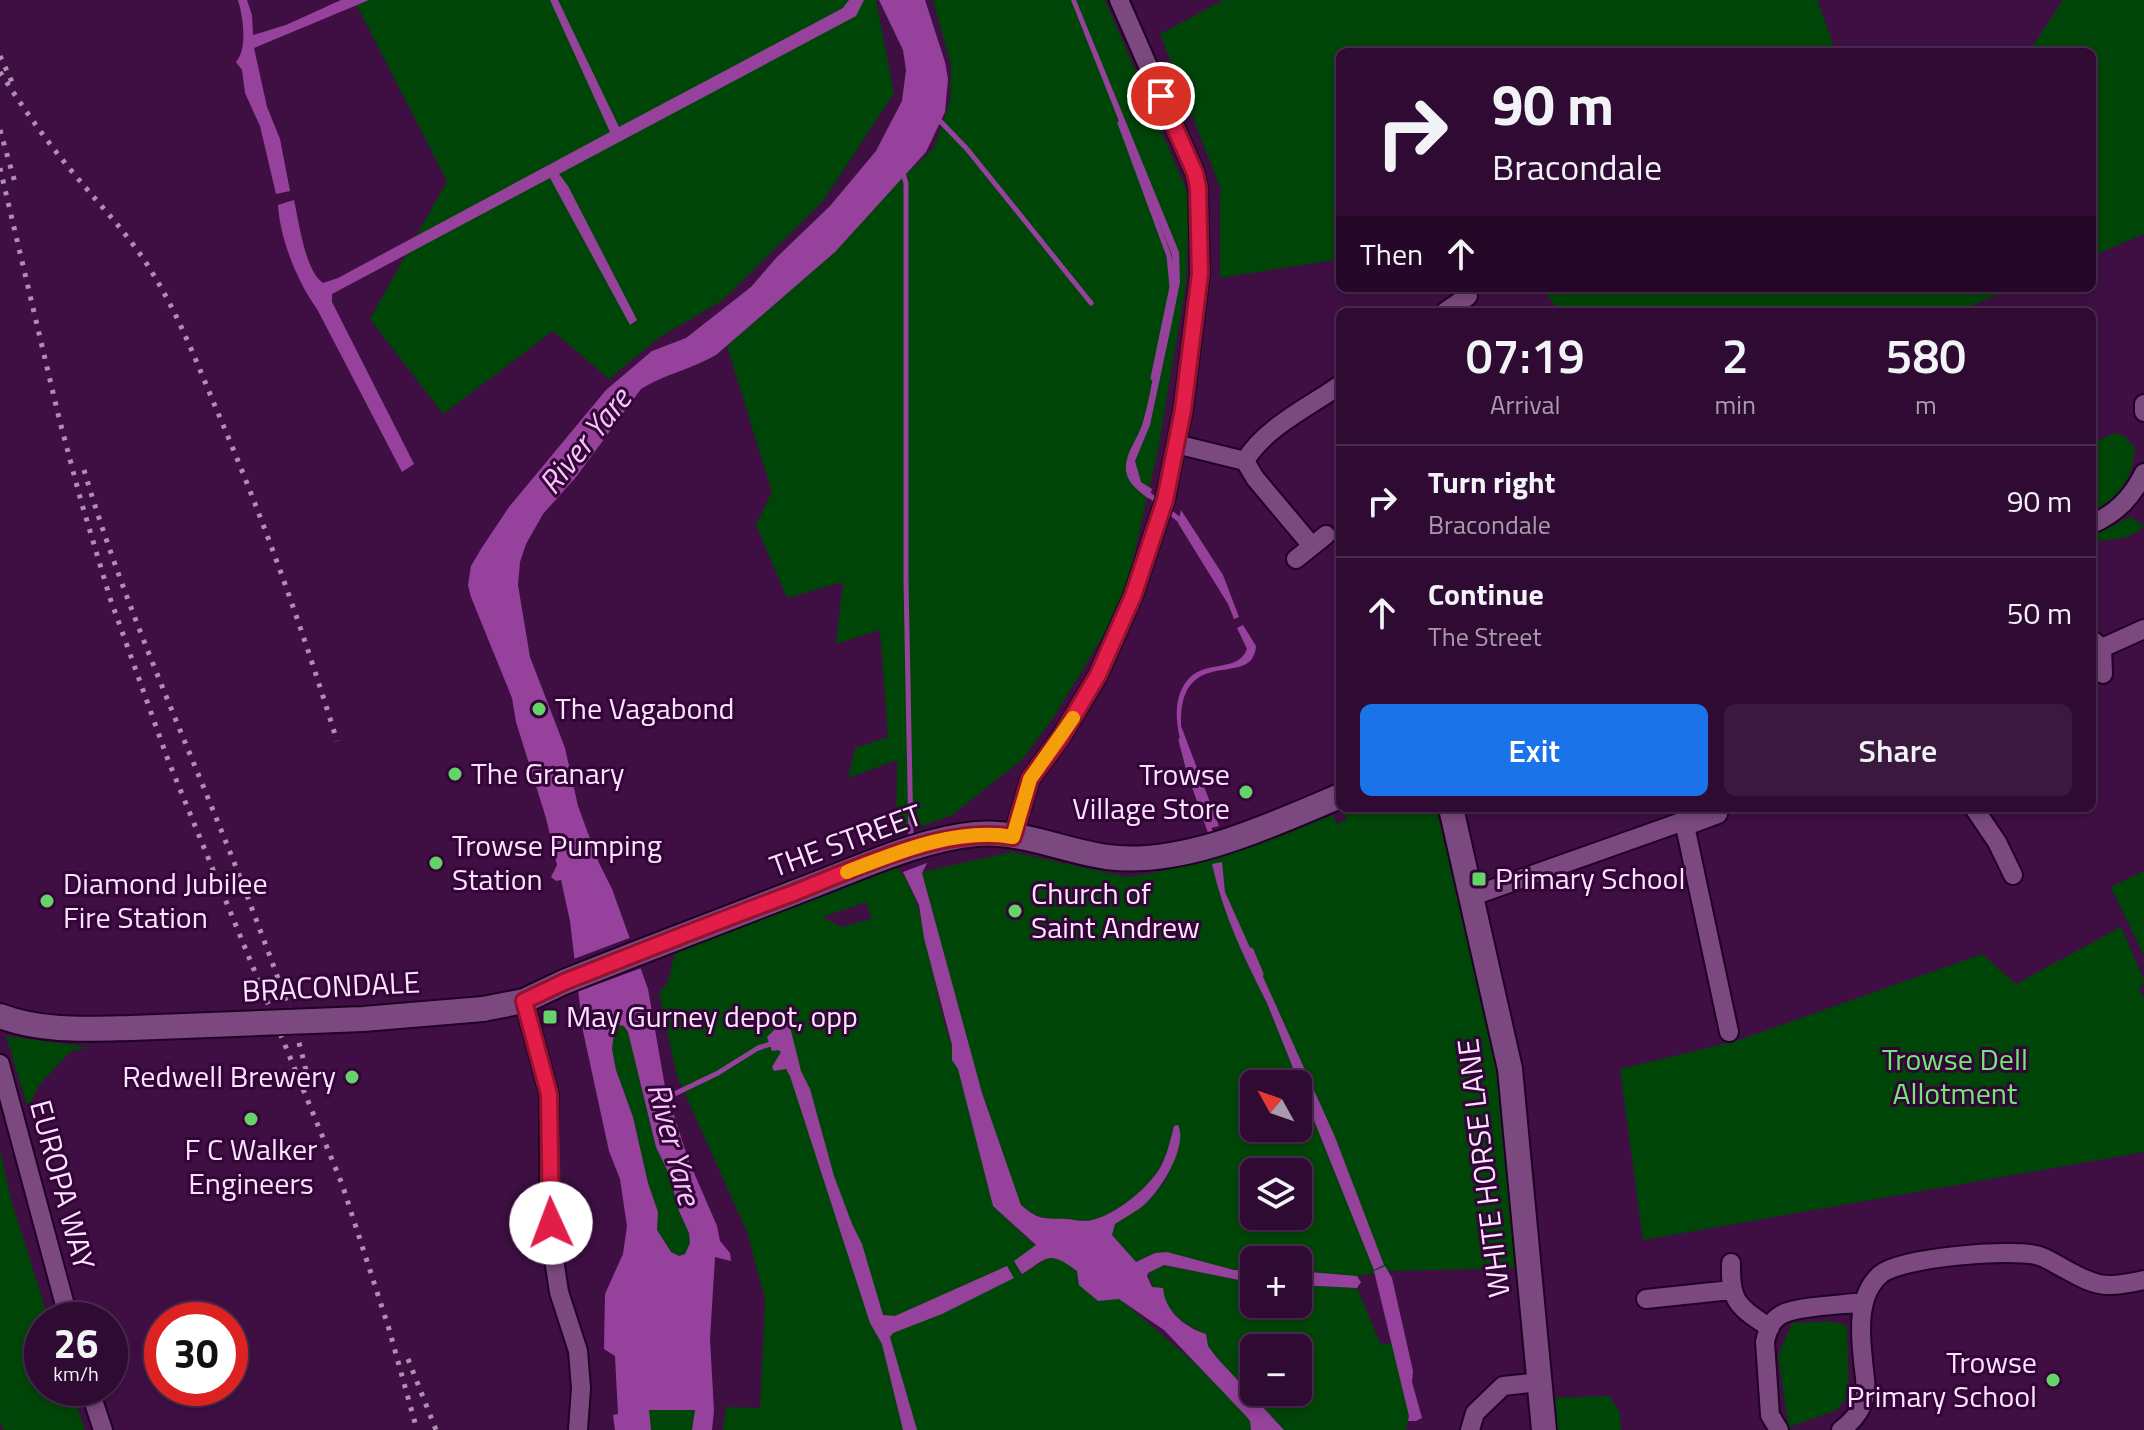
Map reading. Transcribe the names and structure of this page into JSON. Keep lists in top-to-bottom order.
{
  "streets": {
    "street": [
      "THE STREET",
      "BRACONDALE",
      "WHITE HORSE LANE",
      "EUROPA WAY"
    ]
  },
  "crossings": [
    ["THE STREET", "BRACONDALE"]
  ],
  "water": ["River Yare"],
  "parks": ["Trowse Dell Allotment"],
  "places": {
    "other": [
      "The Vagabond",
      "The Granary",
      "Trowse Village Store",
      "Trowse Pumping Station",
      "Diamond Jubilee Fire Station",
      "Church of Saint Andrew",
      "Redwell Brewery",
      "F C Walker Engineers",
      "Trowse Primary School"
    ],
    "transit": ["Primary School", "May Gurney depot, opp"]
  },
  "north": "top left",
  "page": {
    "turn": ["90 m", "Bracondale"],
    "then": "Then",
    "eta": [
      "07:19",
      "Arrival",
      "2",
      "min",
      "580",
      "m"
    ],
    "list": [
      {
        "name": "Turn right",
        "note": "Bracondale",
        "value": "90 m"
      },
      {
        "name": "Continue",
        "note": "The Street",
        "value": "50 m"
      }
    ],
    "buttons": ["Exit", "Share"],
    "map_buttons": ["+", "−"],
    "speed": "26 km/h",
    "limit": "30"
  }
}
